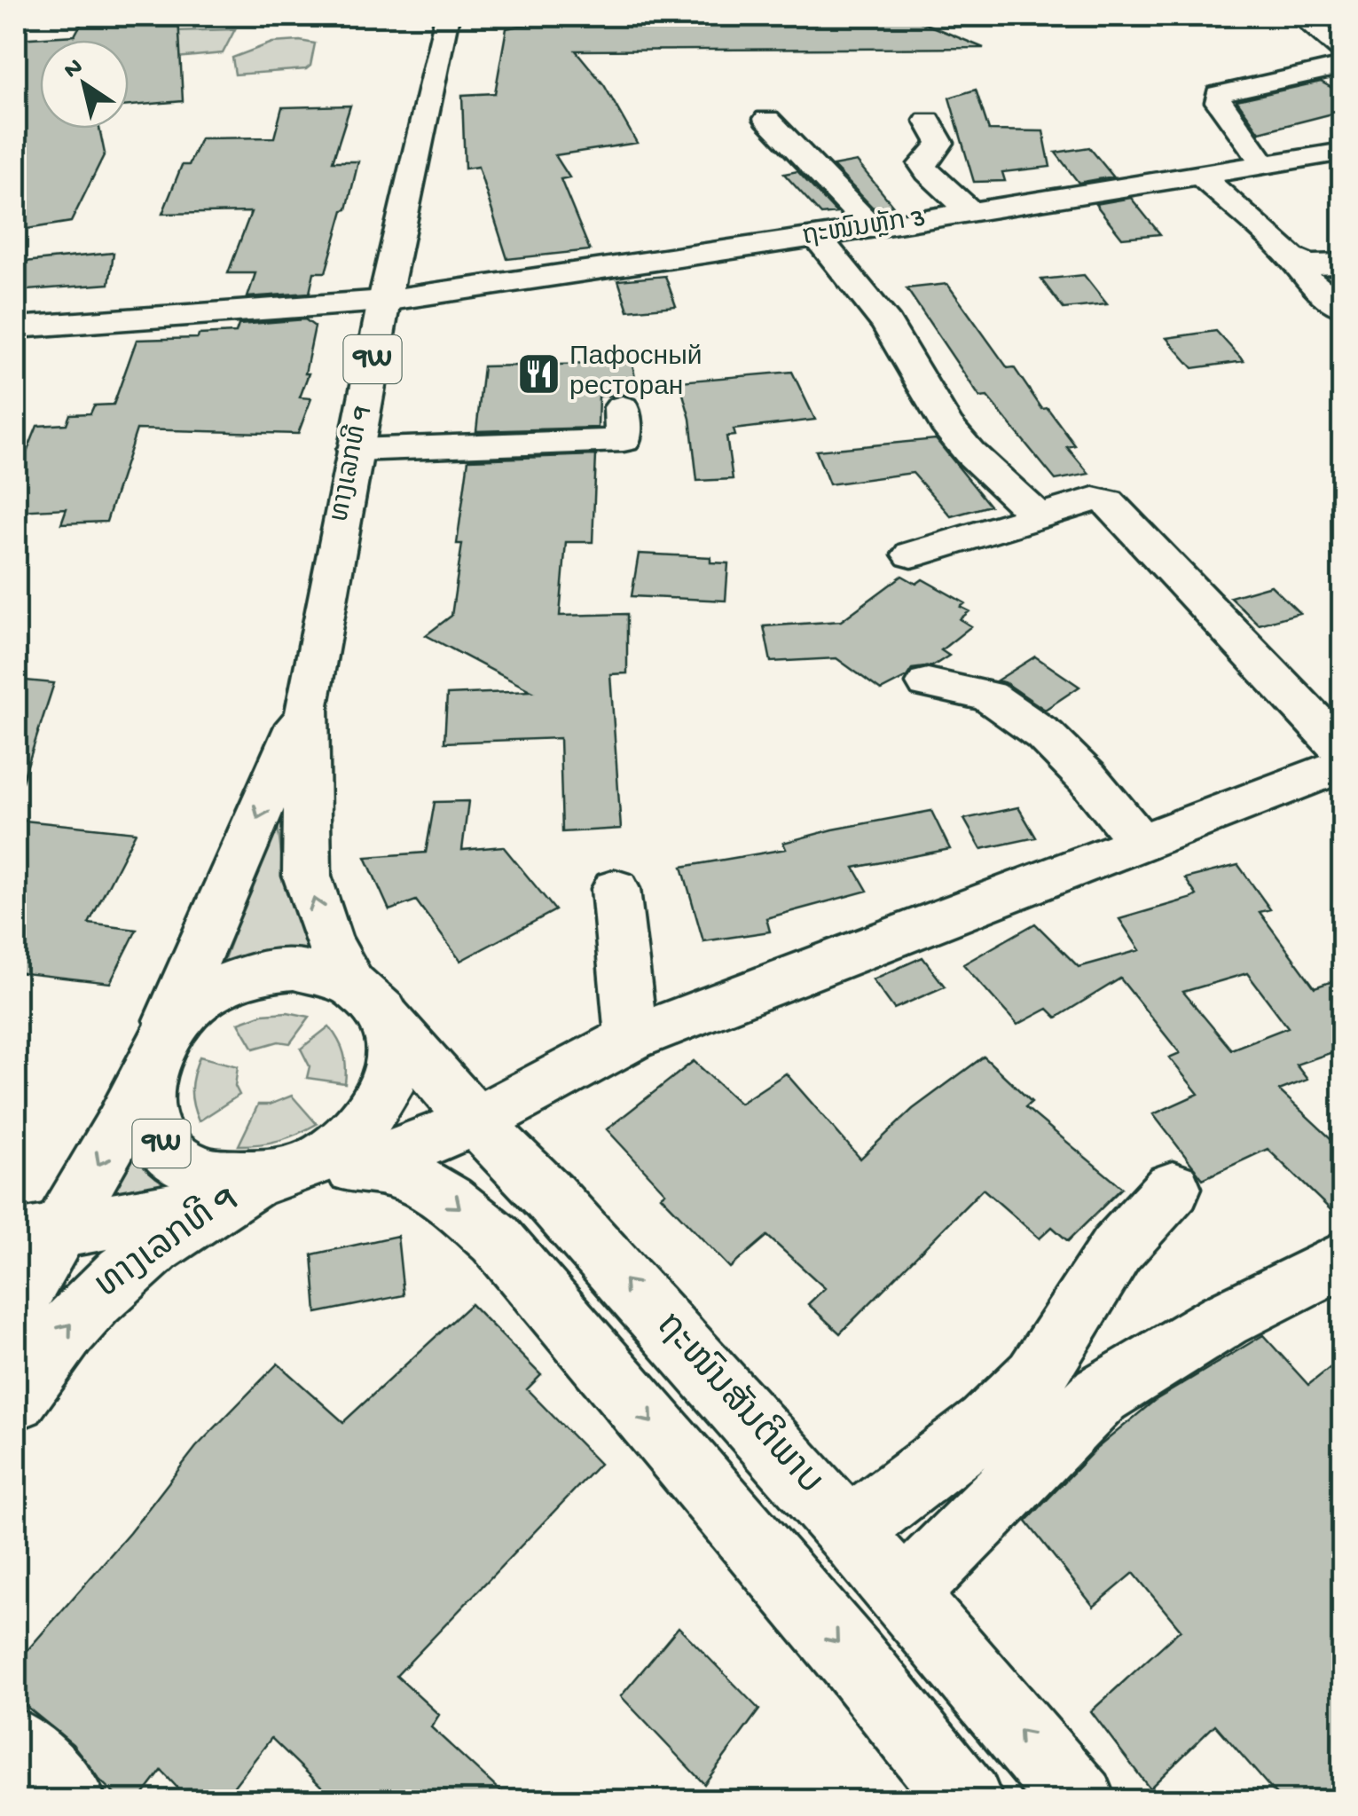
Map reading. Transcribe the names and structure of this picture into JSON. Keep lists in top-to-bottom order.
{
  "streets": {
    "street": [
      "ຖະໜົນຫຼັກ 3",
      "9W",
      "ທາງເລກທີ 9",
      "ຖະໜົນສັນຕິພາບ"
    ]
  },
  "crossings": [
    ["ຖະໜົນຫຼັກ 3", "ທາງເລກທີ 9"],
    ["ທາງເລກທີ 9", "ຖະໜົນສັນຕິພາບ"]
  ],
  "places": {
    "restaurant": ["Пафосный ресторан"]
  },
  "north": "top left"
}
